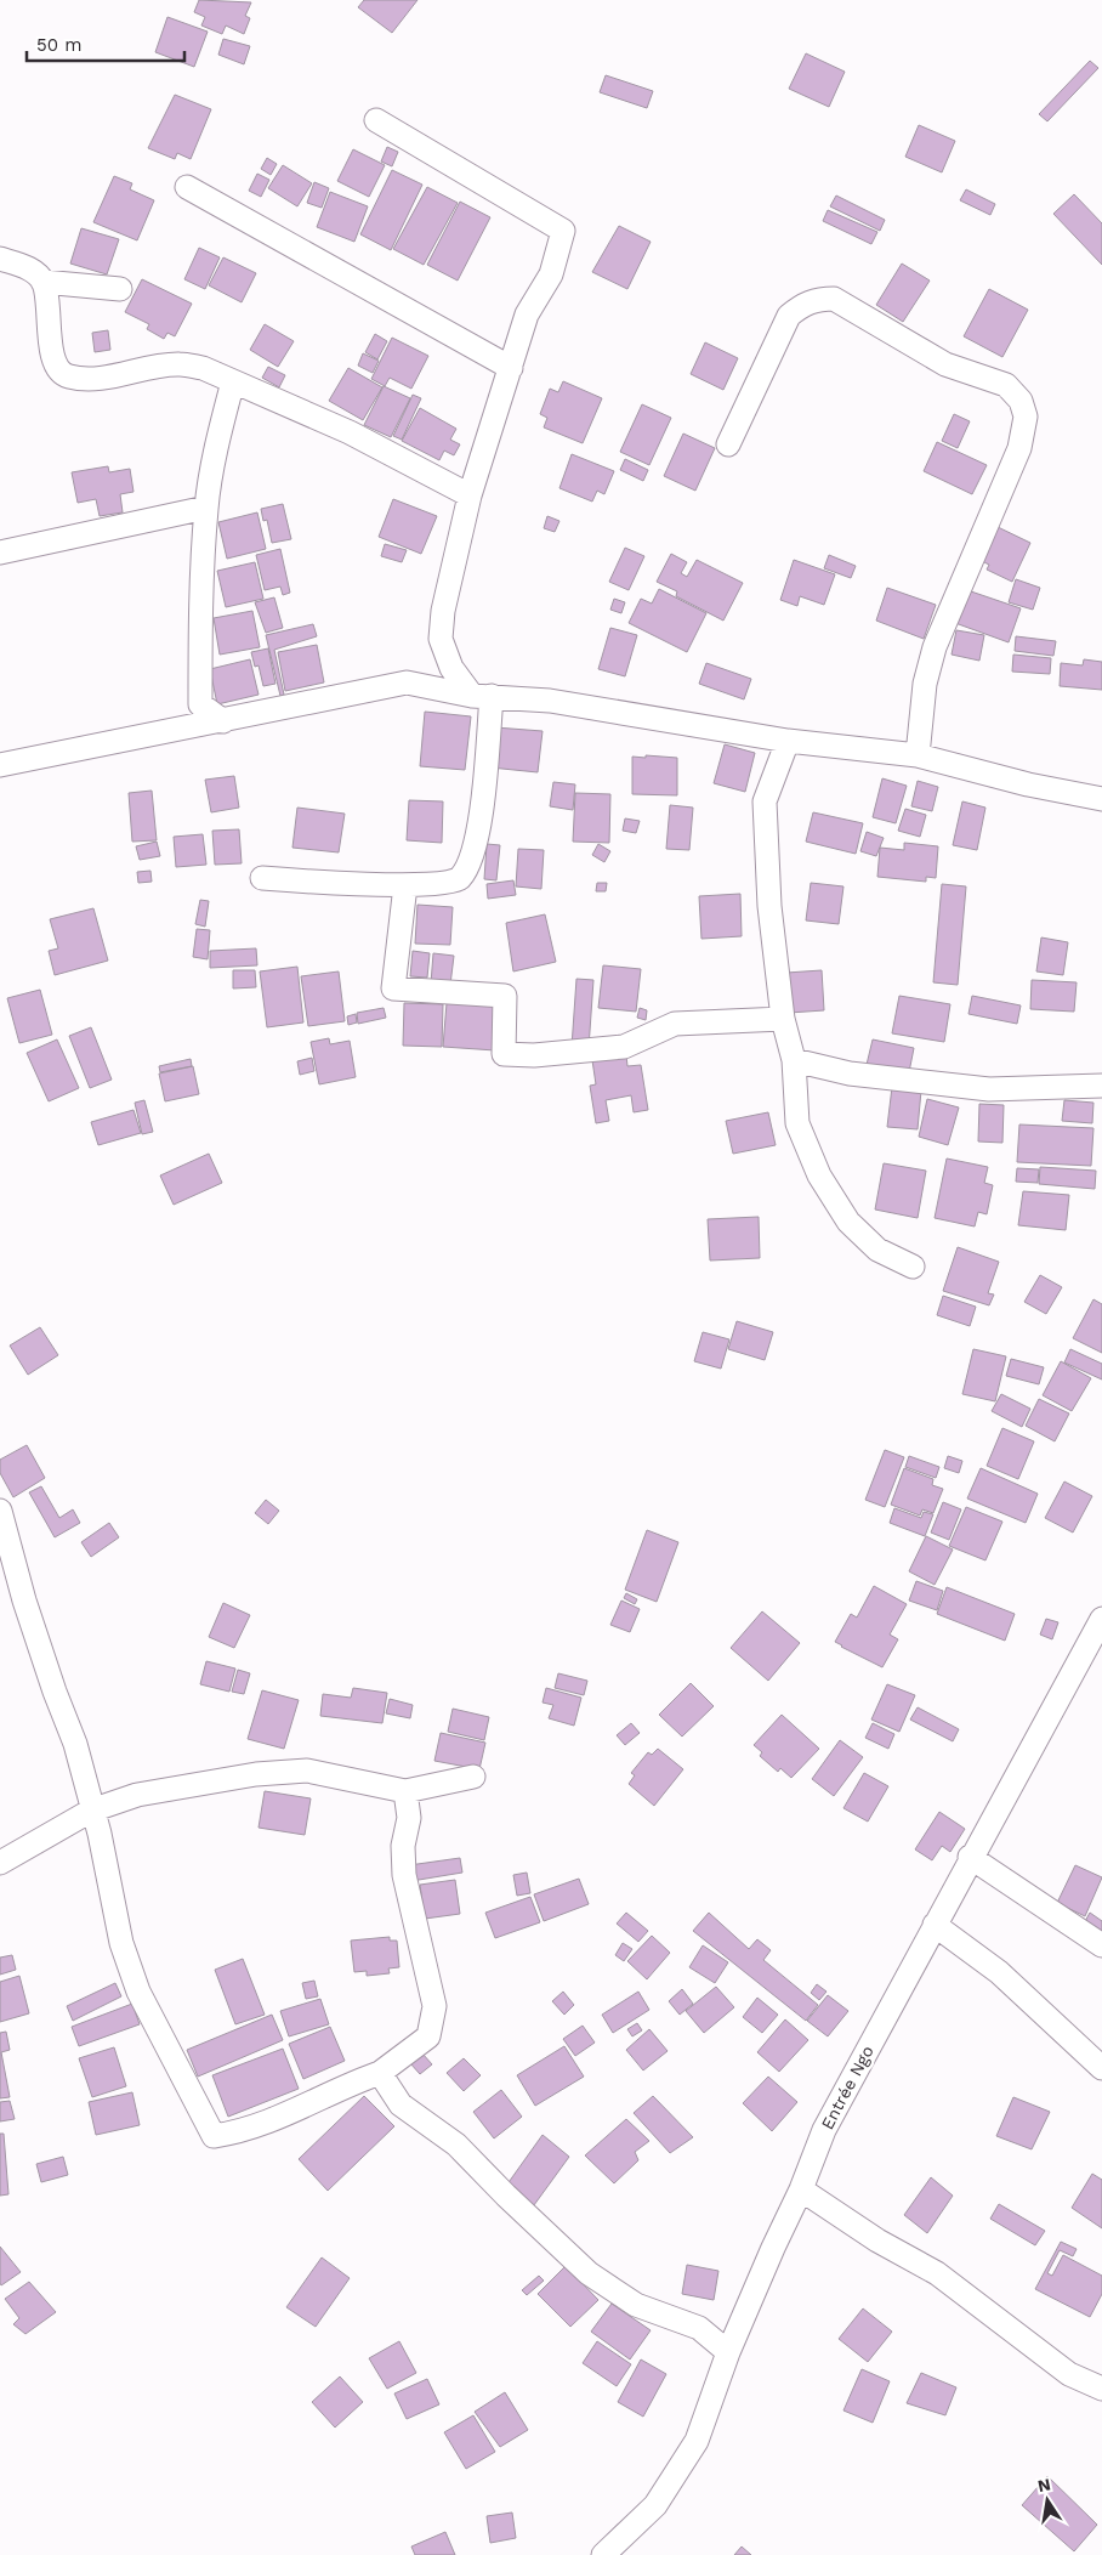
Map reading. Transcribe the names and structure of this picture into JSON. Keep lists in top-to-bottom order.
{
  "streets": {
    "street": ["Entrée Ngo"]
  },
  "scale_bar": "50 m",
  "north": "top"
}
